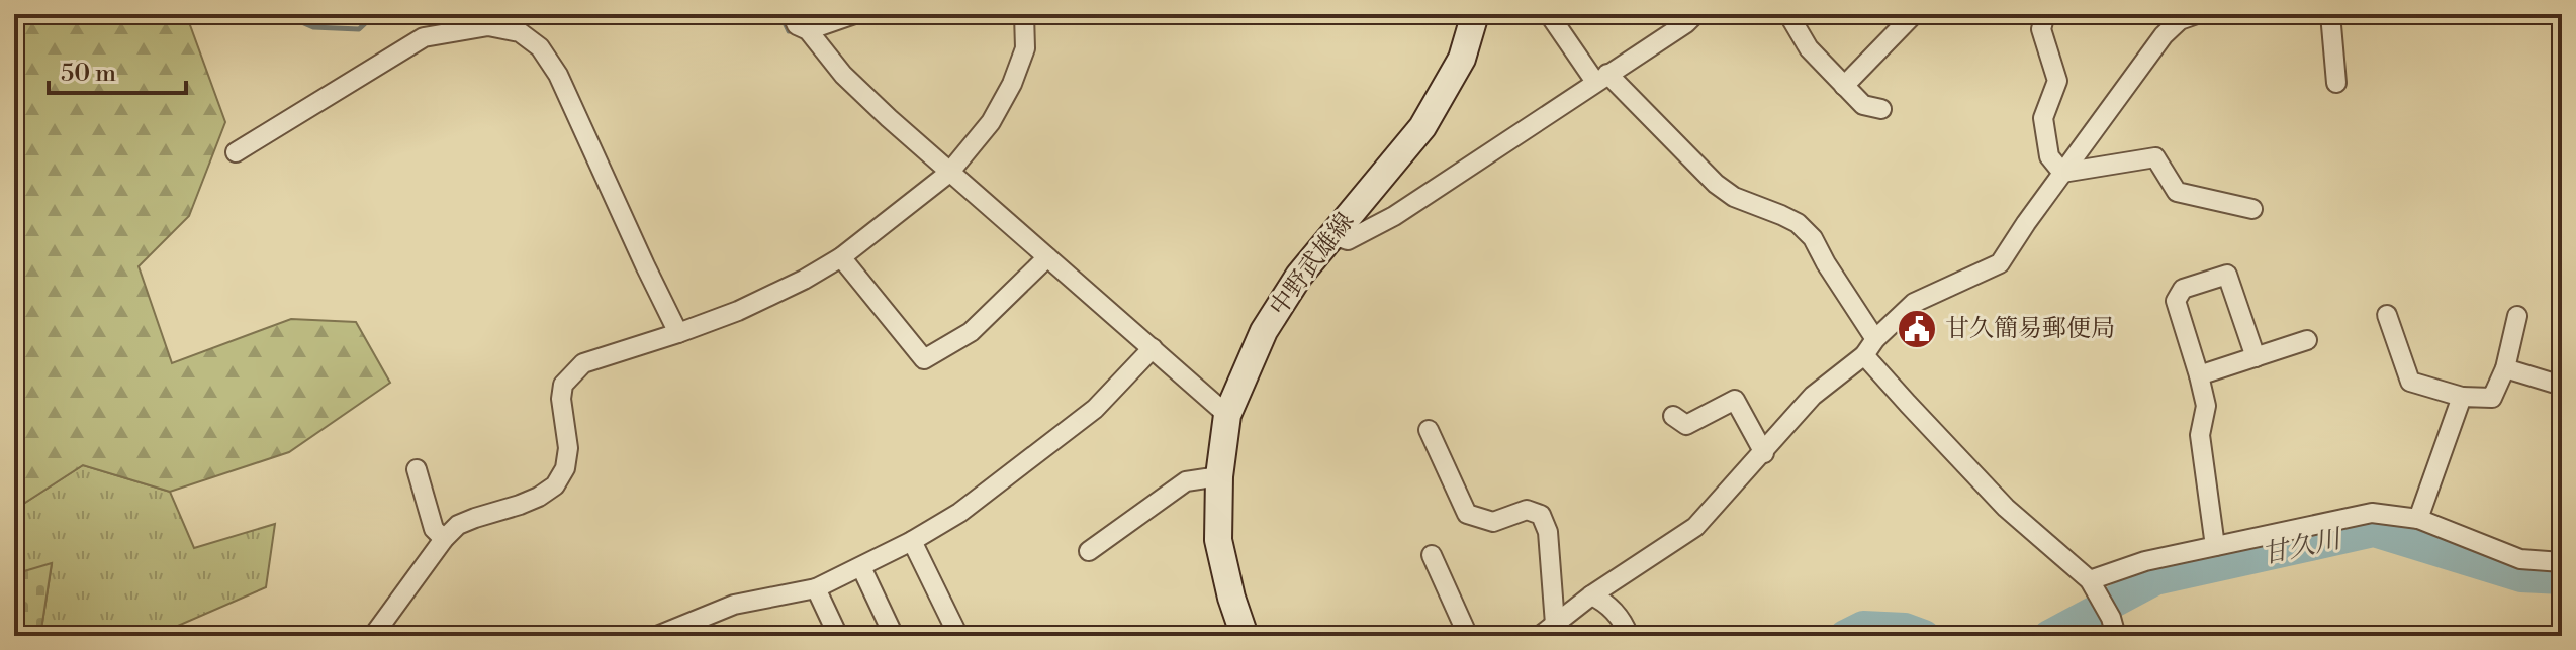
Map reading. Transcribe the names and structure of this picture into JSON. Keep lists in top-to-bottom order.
{
  "streets": {
    "main road": ["中野武雄線"]
  },
  "water": ["甘久川"],
  "places": {
    "public building": ["甘久簡易郵便局"]
  },
  "scale_bar": "50 m"
}
